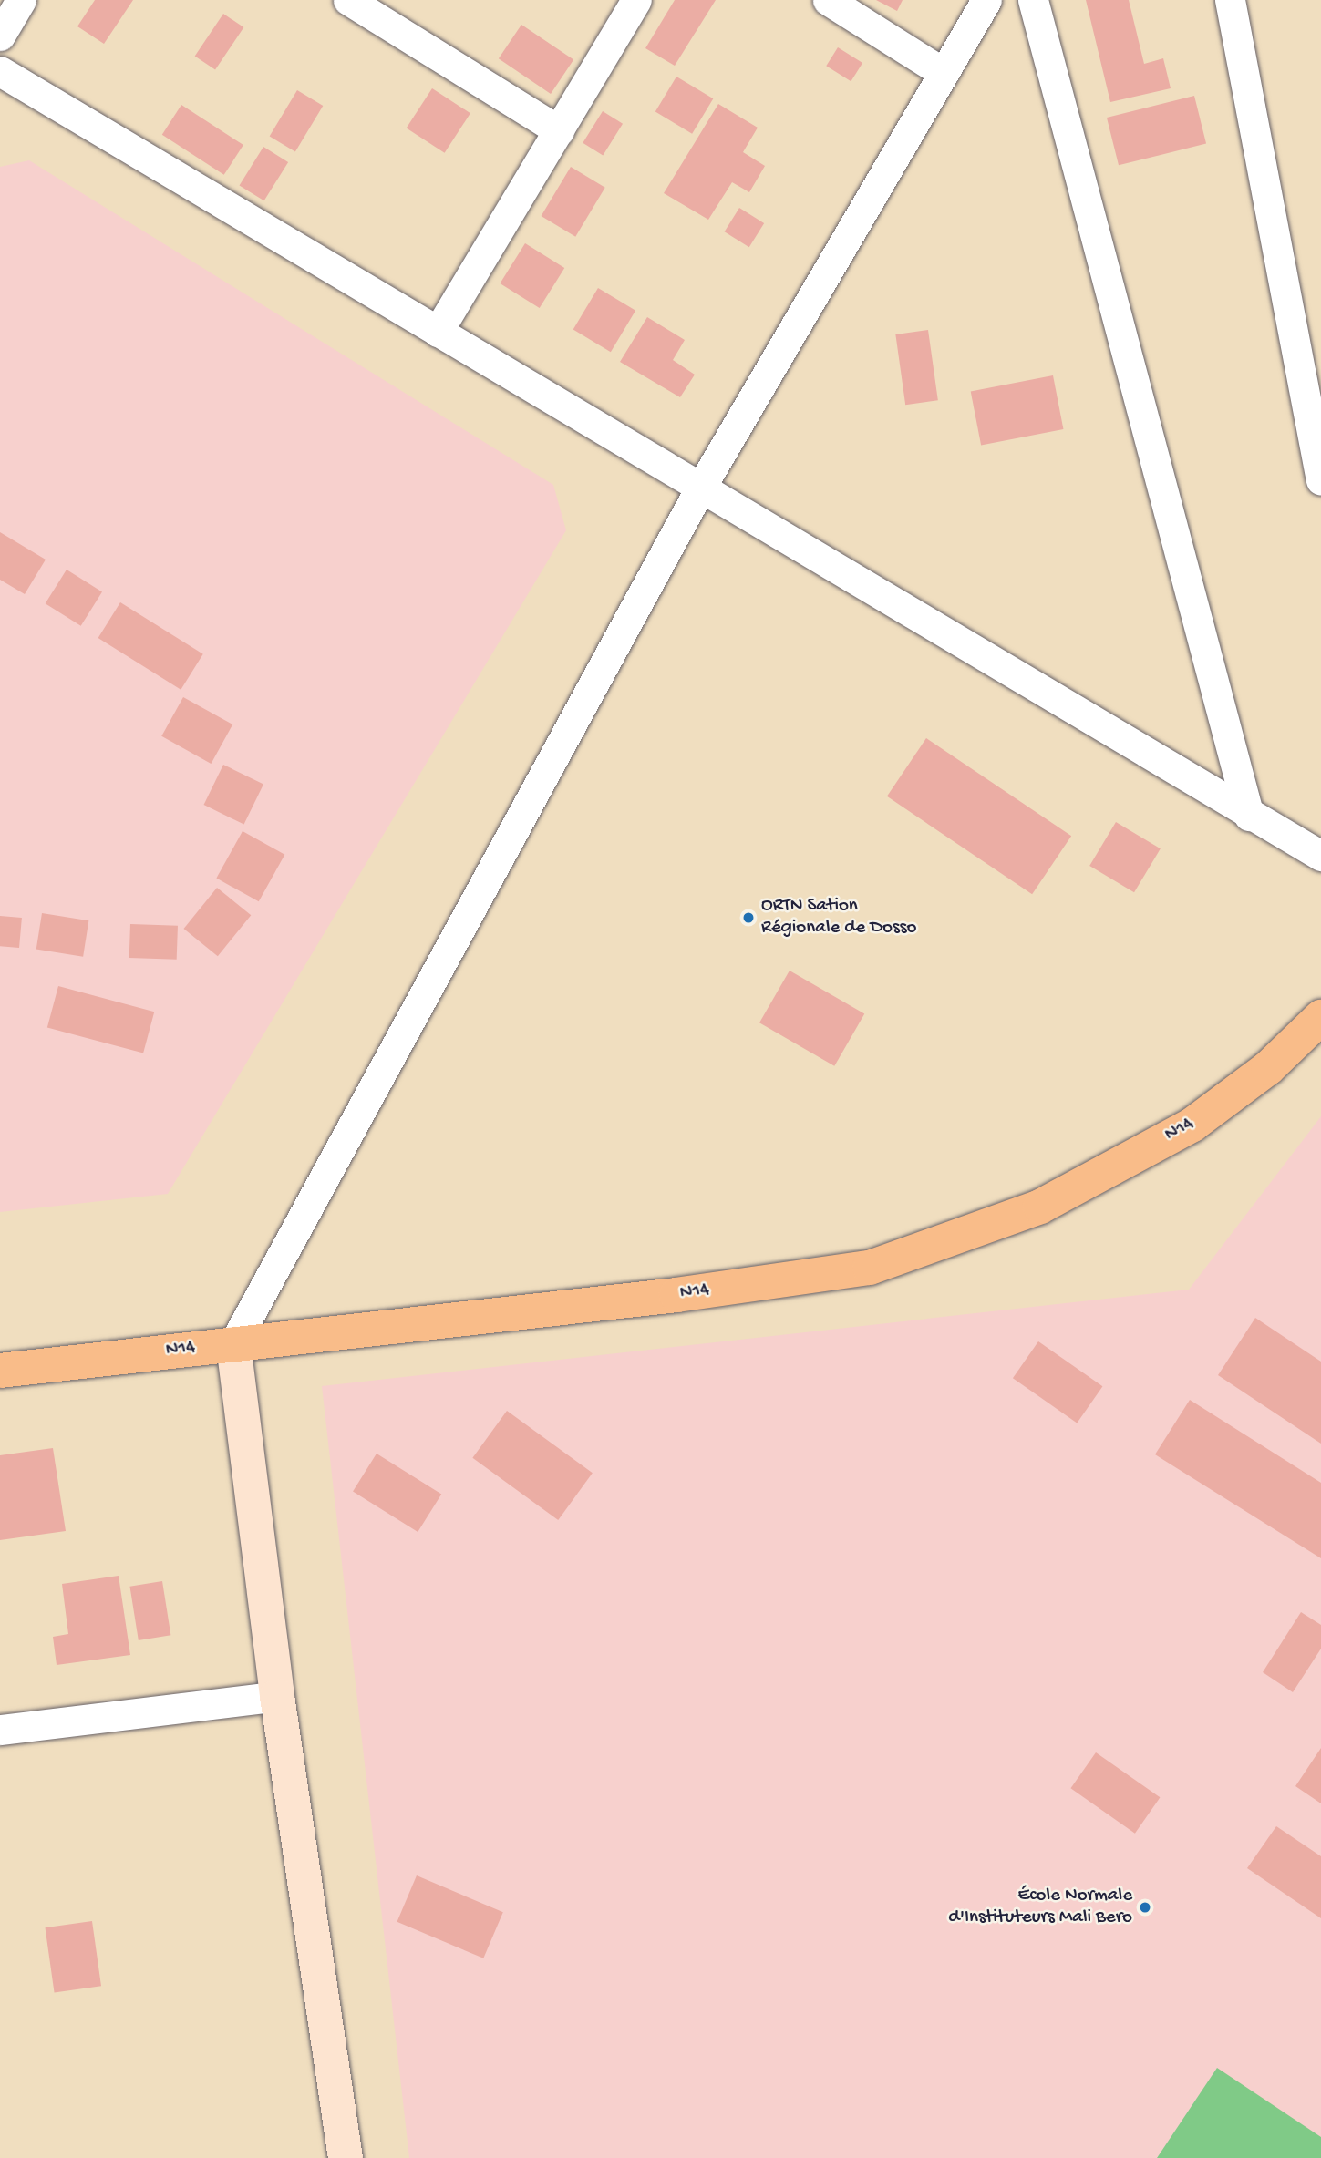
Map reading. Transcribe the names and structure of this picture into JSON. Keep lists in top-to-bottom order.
{
  "streets": {
    "main road": ["N14"]
  },
  "places": ["ORTN Sation Régionale de Dosso", "École Normale d'Instituteurs Mali Bero"]
}
